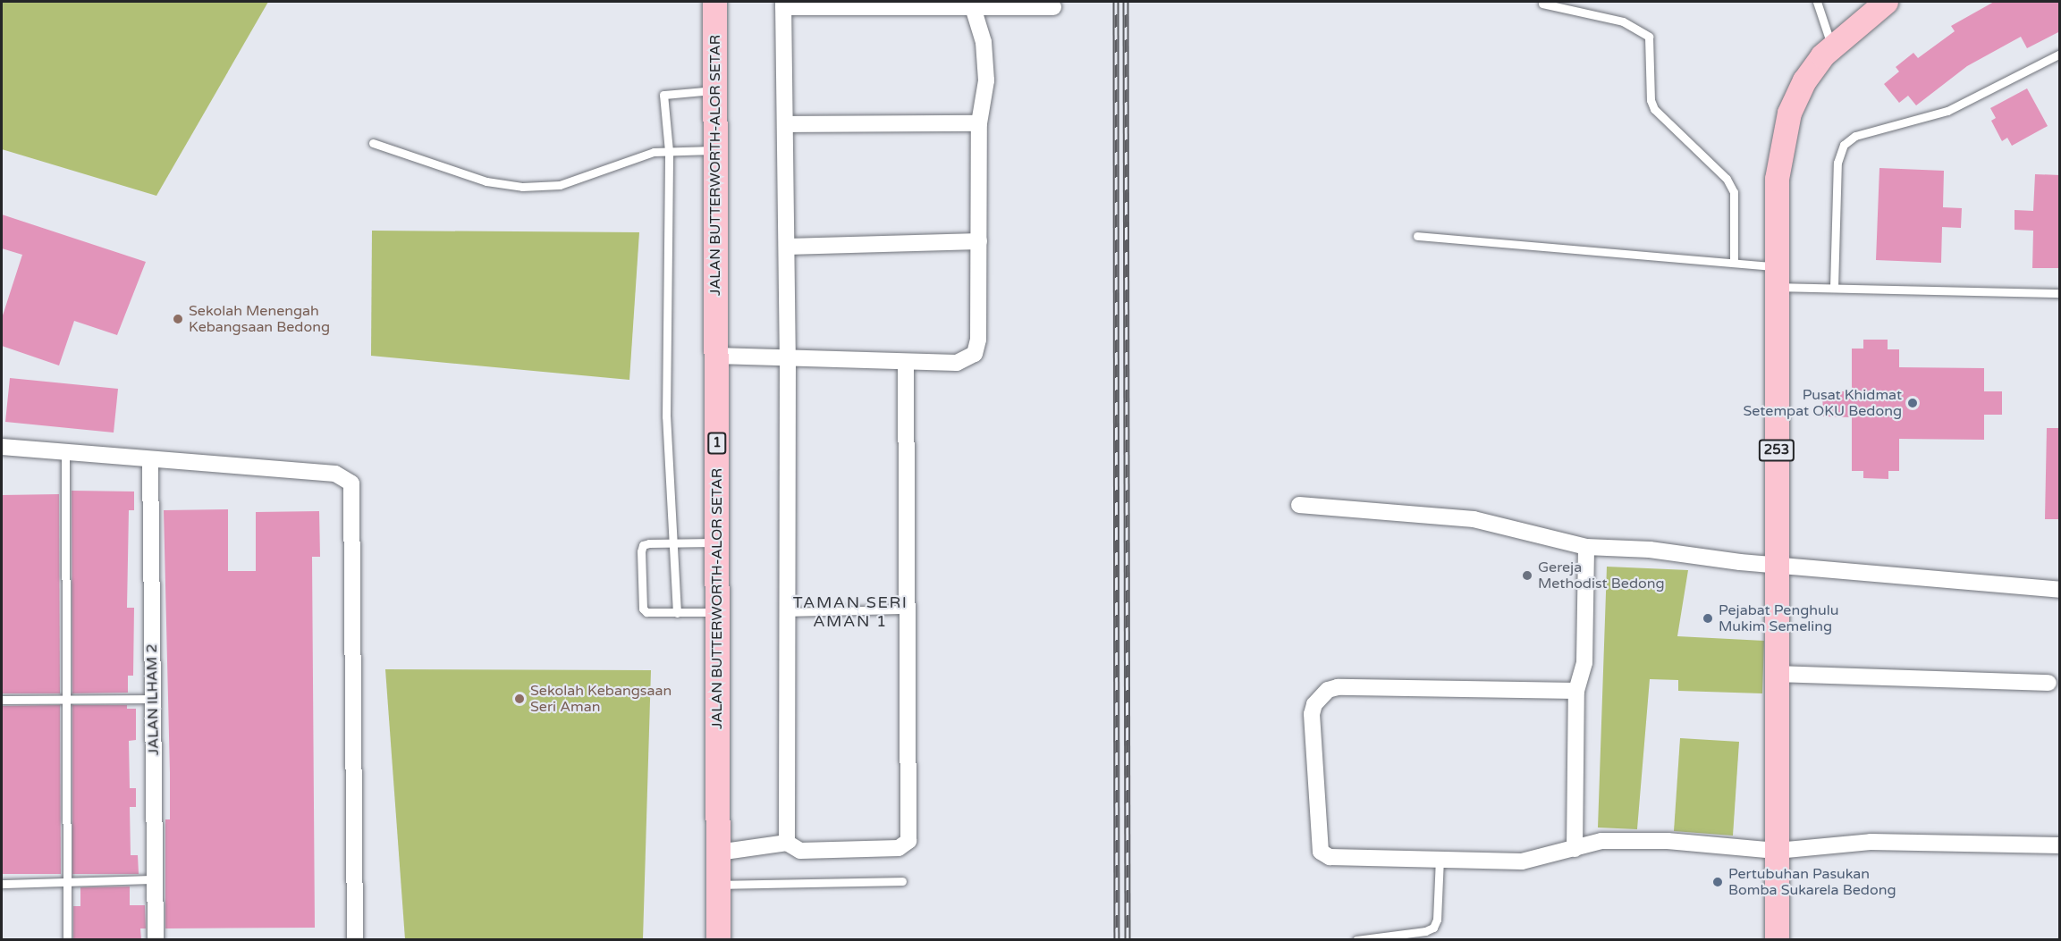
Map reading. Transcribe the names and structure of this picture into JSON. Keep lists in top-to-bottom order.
{
  "streets": {
    "main road": ["JALAN BUTTERWORTH-ALOR SETAR", "1", "253"],
    "street": ["JALAN ILHAM 2"]
  },
  "districts": ["TAMAN SERI AMAN 1"],
  "places": [
    "Sekolah Menengah Kebangsaan Bedong",
    "Pusat Khidmat Setempat OKU Bedong",
    "Gereja Methodist Bedong",
    "Pejabat Penghulu Mukim Semeling",
    "Sekolah Kebangsaan Seri Aman",
    "Pertubuhan Pasukan Bomba Sukarela Bedong"
  ]
}
